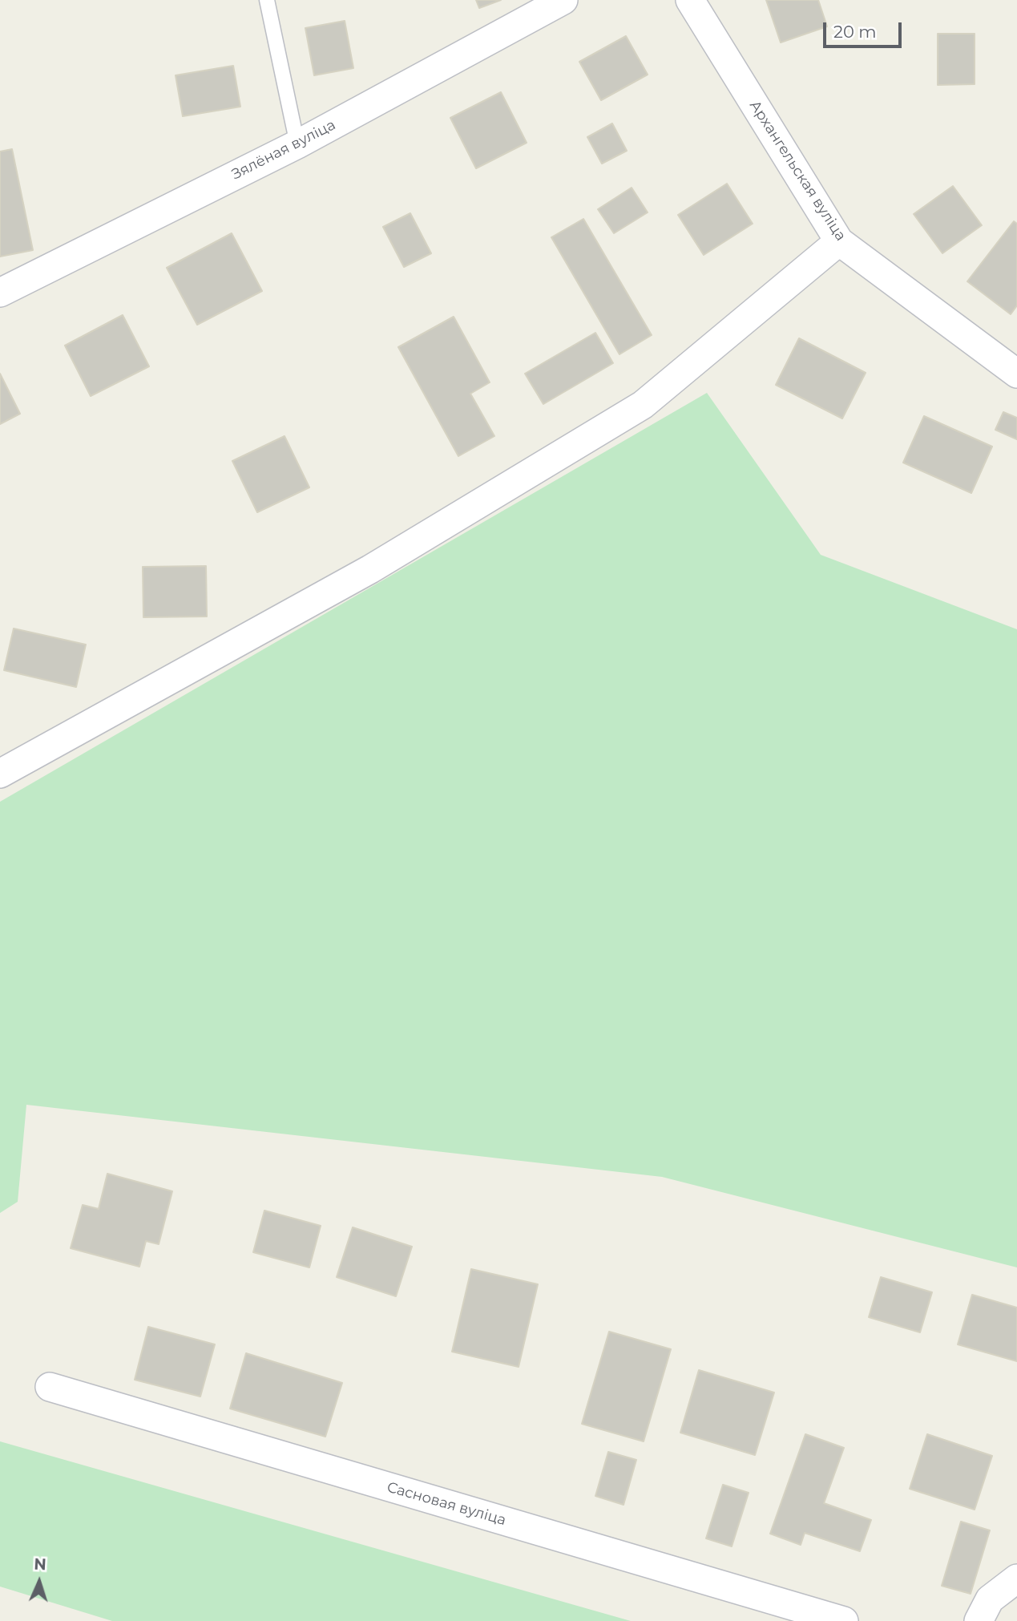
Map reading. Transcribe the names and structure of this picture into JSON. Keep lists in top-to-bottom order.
{
  "streets": {
    "street": ["Зялёная вуліца", "Архангельская вуліца", "Сасновая вуліца"]
  },
  "scale_bar": "20 m",
  "north": "top"
}
